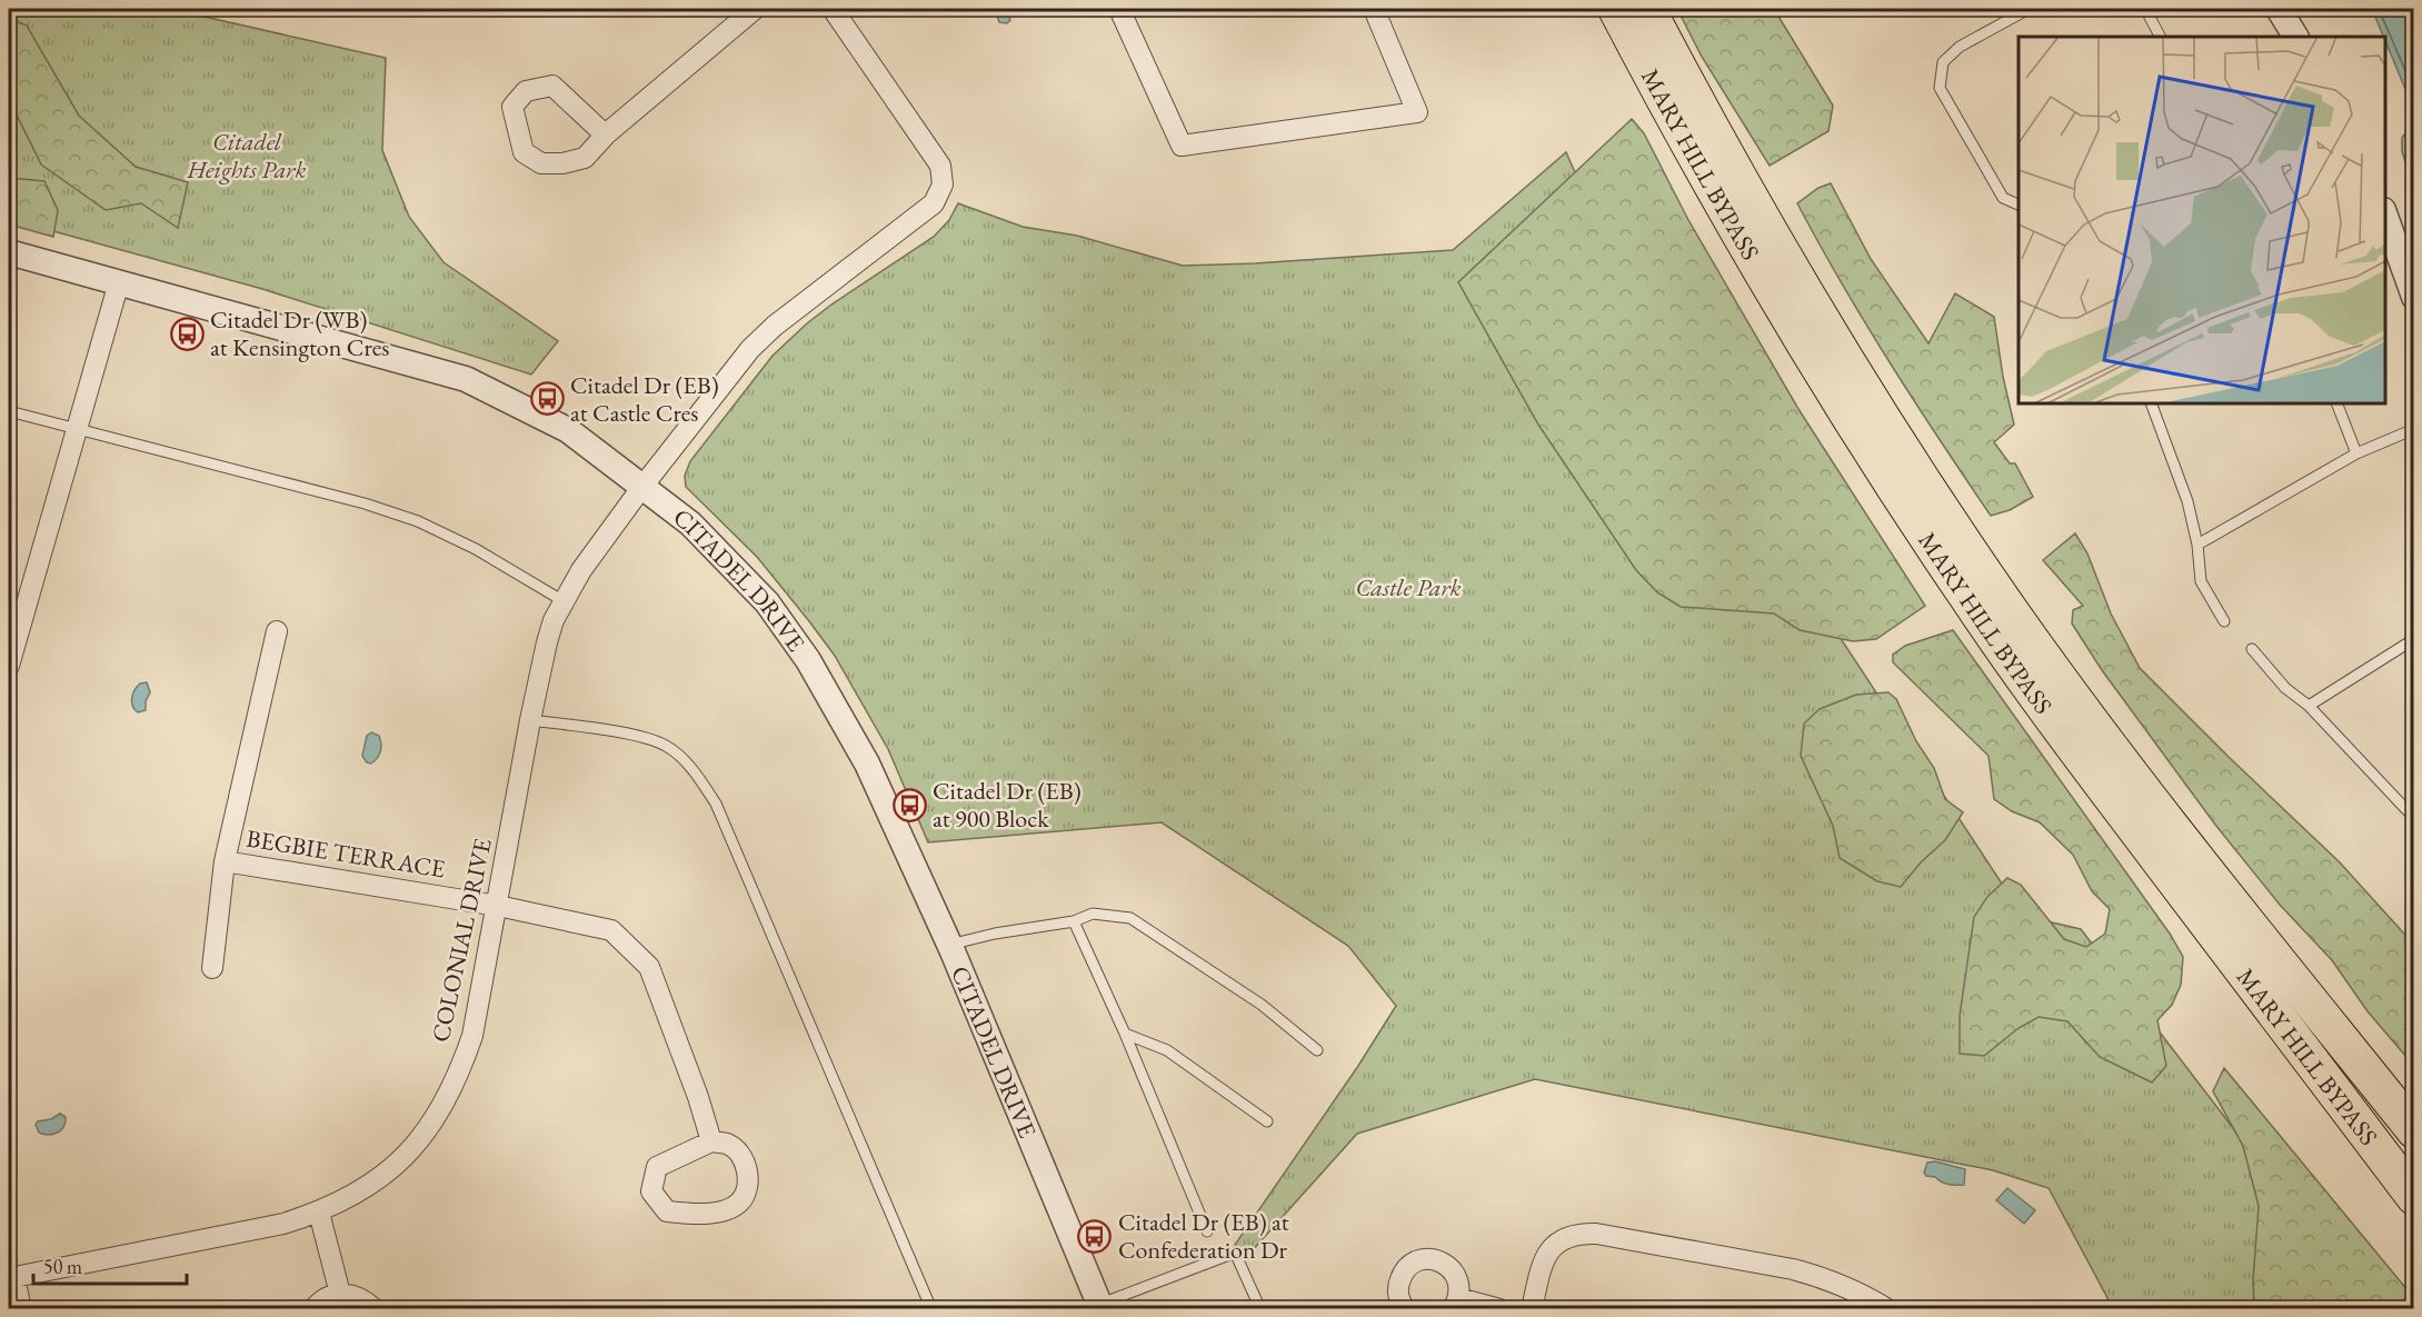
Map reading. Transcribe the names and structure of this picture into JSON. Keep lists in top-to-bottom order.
{
  "streets": {
    "highway": ["MARY HILL BYPASS"],
    "street": ["CITADEL DRIVE", "BEGBIE TERRACE", "COLONIAL DRIVE"]
  },
  "crossings": [
    ["CITADEL DRIVE", "COLONIAL DRIVE"],
    ["BEGBIE TERRACE", "COLONIAL DRIVE"]
  ],
  "parks": ["Citadel Heights Park", "Castle Park"],
  "places": {
    "bus stop": [
      "Citadel Dr (WB) at Kensington Cres",
      "Citadel Dr (EB) at Castle Cres",
      "Citadel Dr (EB) at 900 Block",
      "Citadel Dr (EB) at Confederation Dr"
    ]
  },
  "scale_bar": "50 m"
}
